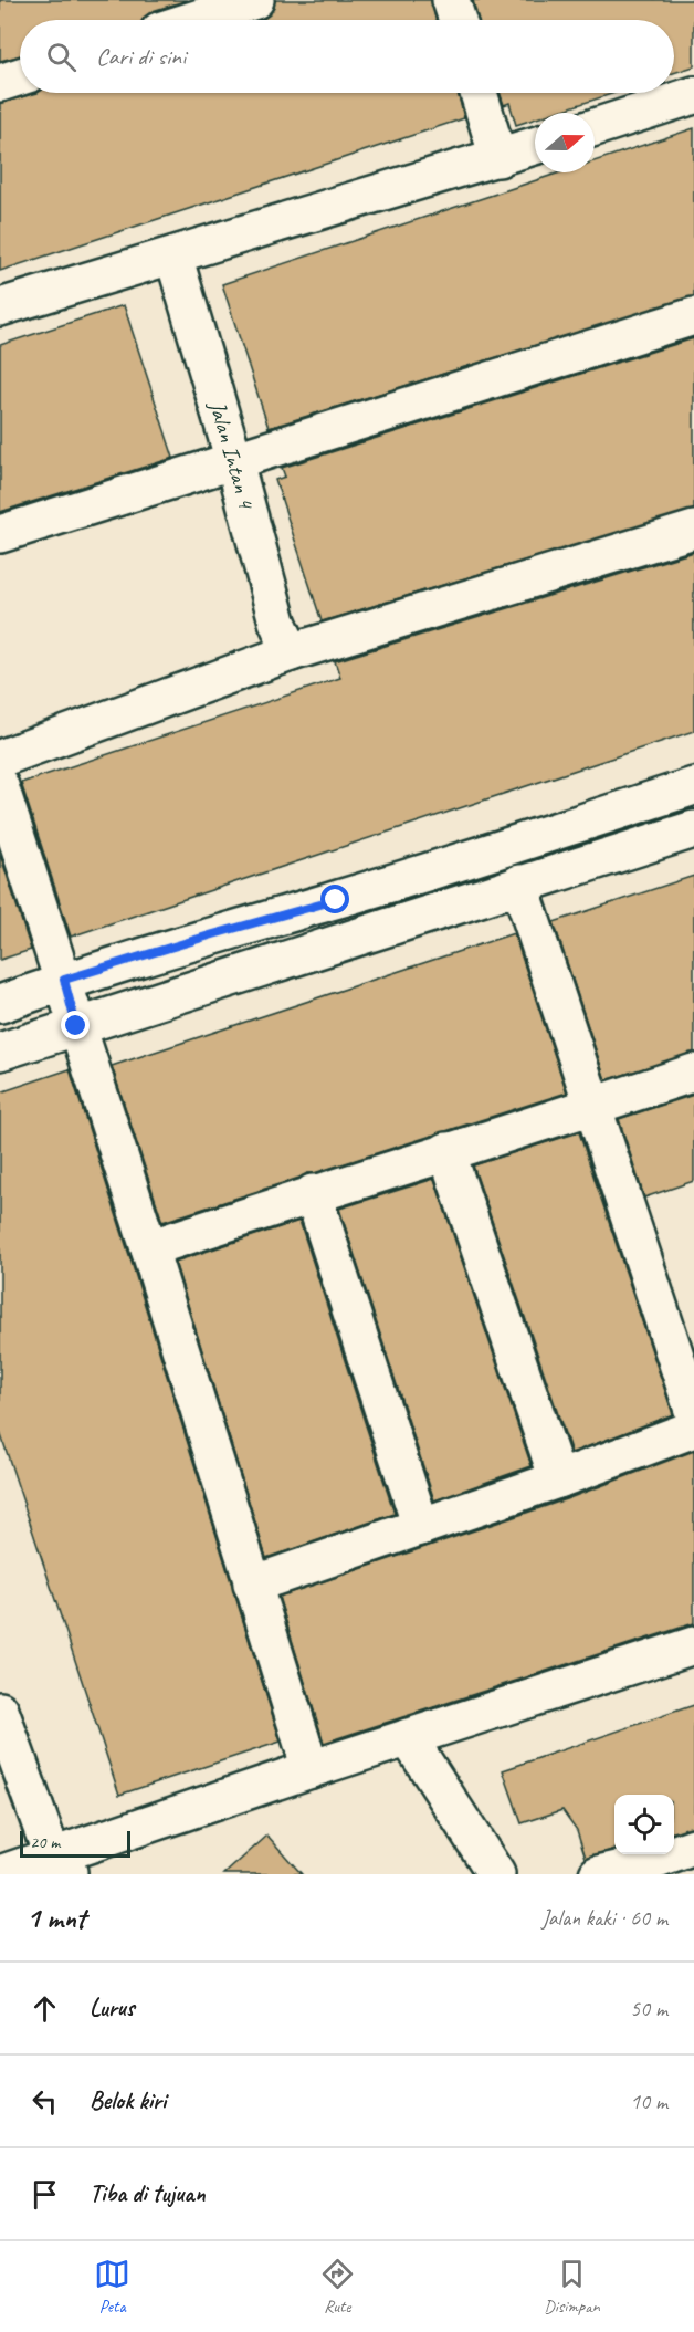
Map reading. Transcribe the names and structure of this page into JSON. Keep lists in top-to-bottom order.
{
  "streets": {
    "street": ["Jalan Intan 4"]
  },
  "scale_bar": "20 m",
  "north": "right",
  "page": {
    "search": "Cari di sini",
    "scale": "20 m",
    "heading": ["1 mnt", "Jalan kaki · 60 m"],
    "list": [
      ["Lurus", "50 m"],
      ["Belok kiri", "10 m"],
      "Tiba di tujuan"
    ],
    "nav": ["Peta", "Rute", "Disimpan"]
  }
}
